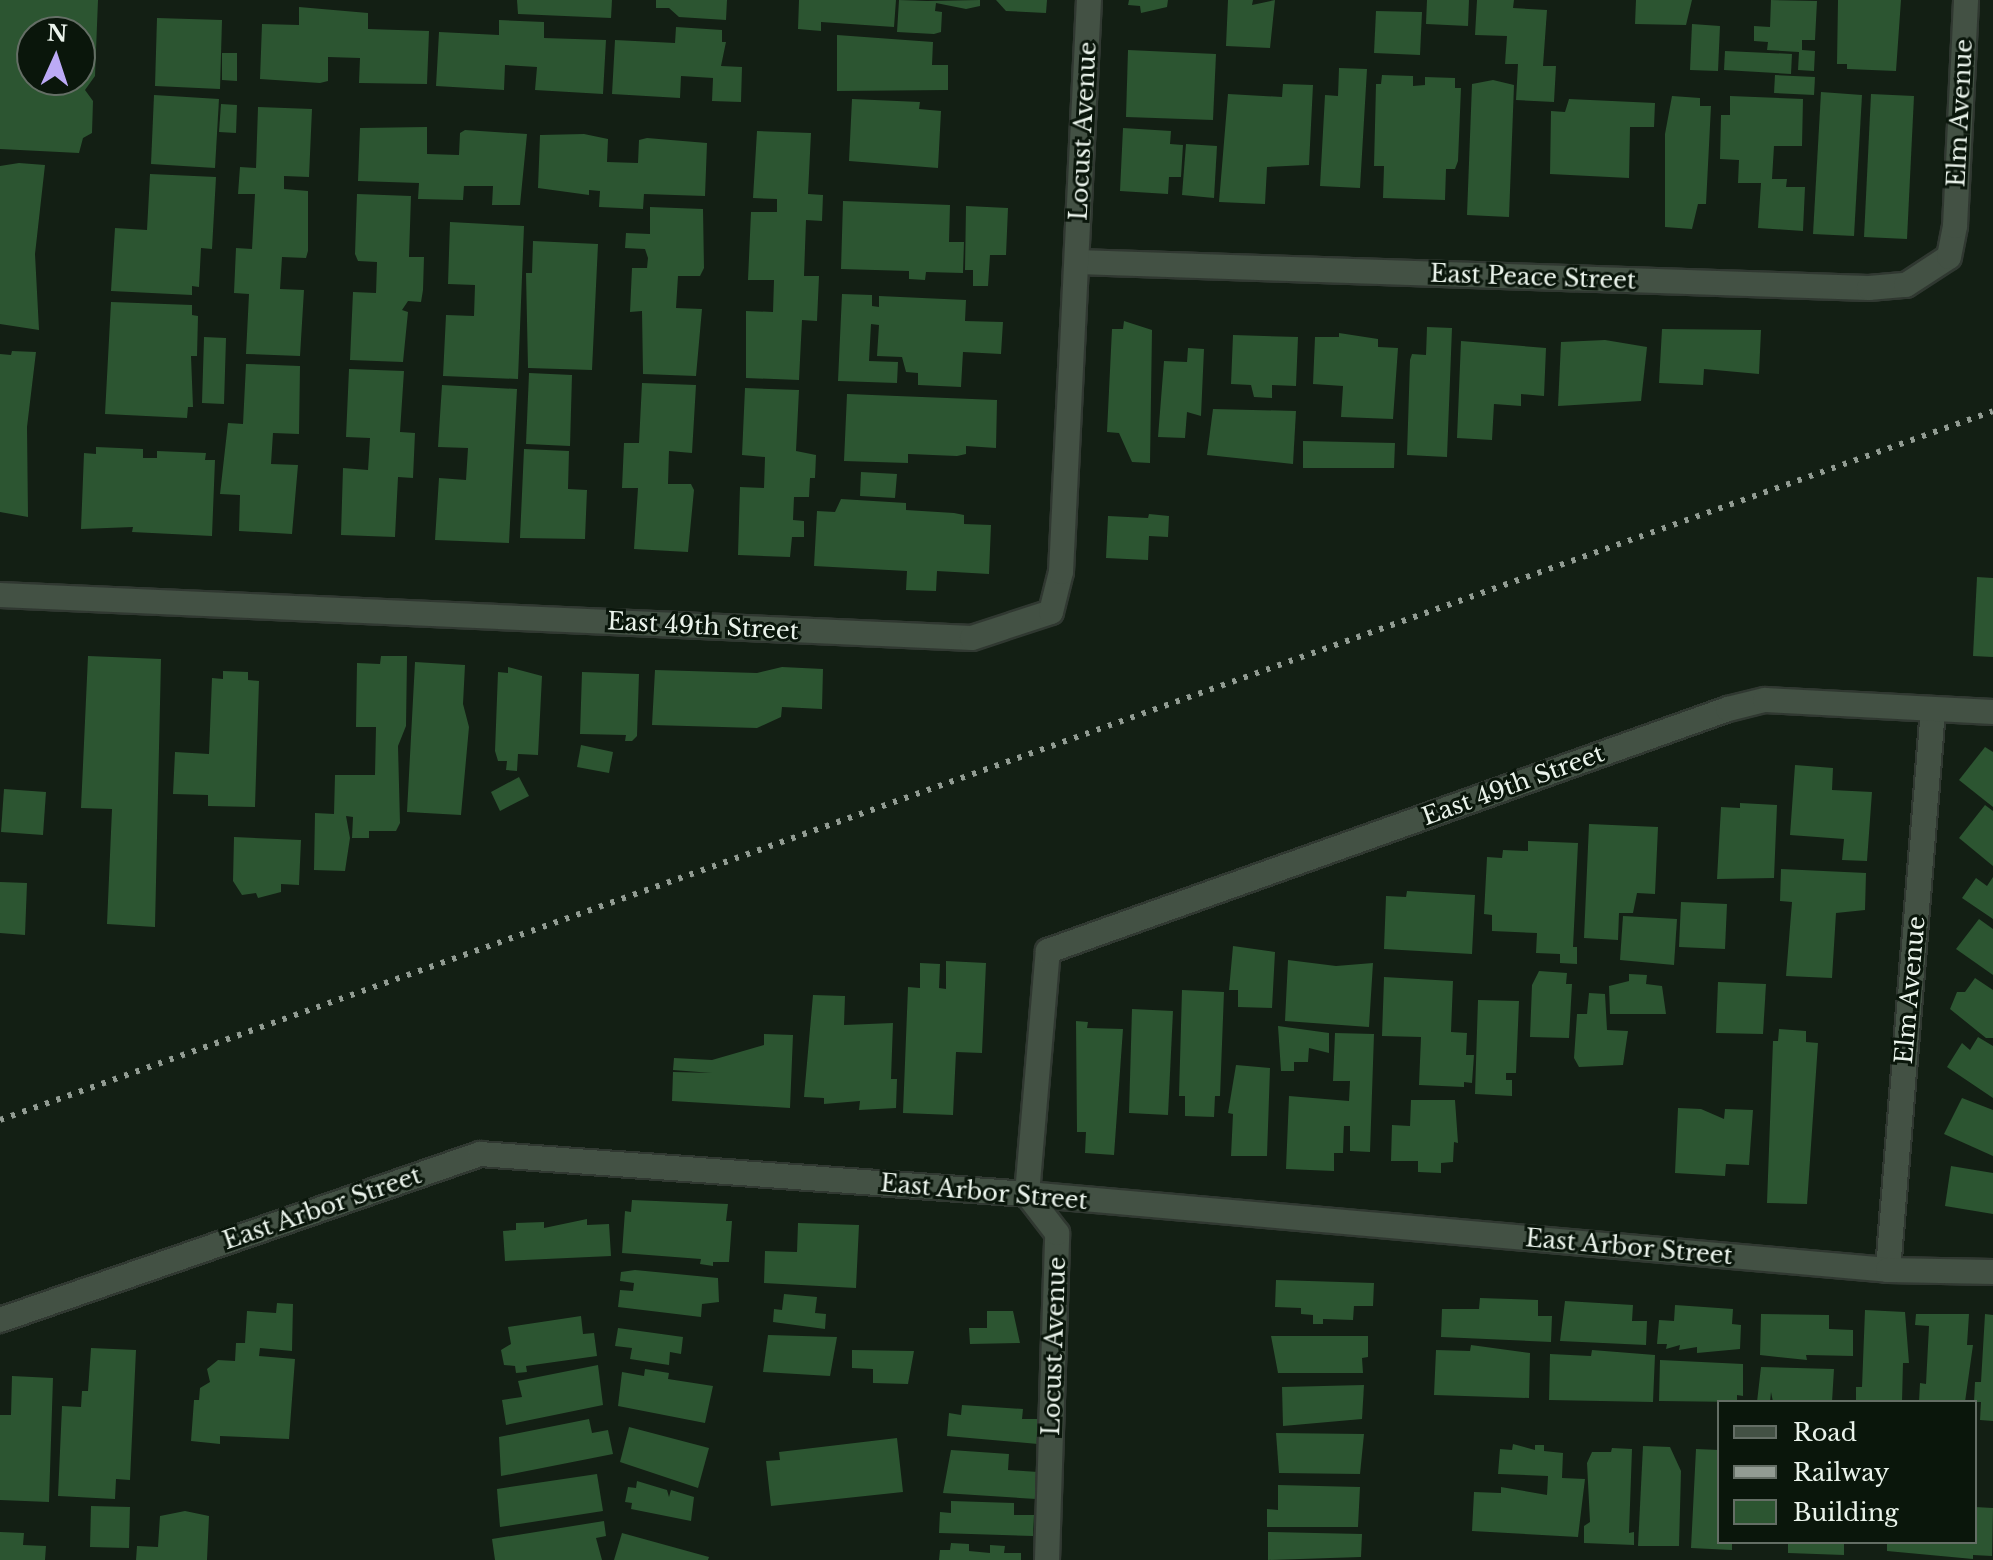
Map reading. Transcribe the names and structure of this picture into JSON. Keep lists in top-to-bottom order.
{
  "streets": {
    "street": [
      "Elm Avenue",
      "Locust Avenue",
      "East Peace Street",
      "East 49th Street",
      "East Arbor Street"
    ]
  },
  "crossings": [
    ["Elm Avenue", "East Peace Street"],
    ["Elm Avenue", "East 49th Street"],
    ["Elm Avenue", "East Arbor Street"],
    ["Locust Avenue", "East Peace Street"],
    ["Locust Avenue", "East 49th Street"],
    ["Locust Avenue", "East Arbor Street"],
    ["East Peace Street", "East 49th Street"],
    ["East 49th Street", "East Arbor Street"]
  ],
  "legend": ["Road", "Railway", "Building"],
  "north": "top"
}
